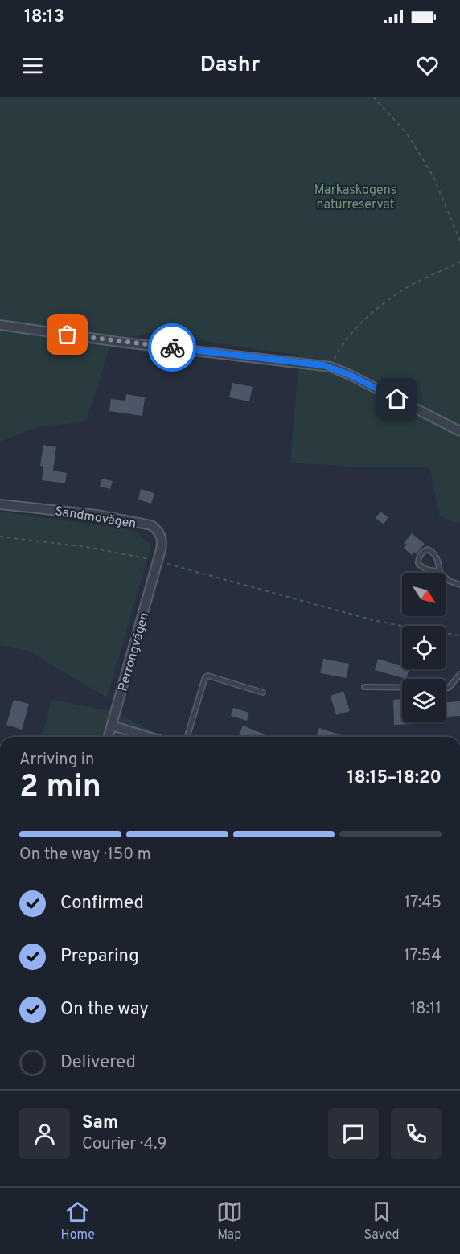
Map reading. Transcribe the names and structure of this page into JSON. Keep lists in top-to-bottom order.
{
  "streets": {
    "street": ["Sandmovägen", "Perrongvägen"]
  },
  "crossings": [
    ["Sandmovägen", "Perrongvägen"]
  ],
  "parks": ["Markaskogens naturreservat"],
  "north": "bottom right",
  "page": {
    "status": "18:13",
    "header": "Dashr",
    "heading": ["2 min", "Arriving in", "18:15–18:20"],
    "panel": ["Sam", "Courier · 4.9"],
    "bar": "On the way · 150 m",
    "list": [
      ["Confirmed", "17:45"],
      ["Preparing", "17:54"],
      ["On the way", "18:11"],
      "Delivered"
    ],
    "tabs": ["Home", "Map", "Saved"]
  }
}
